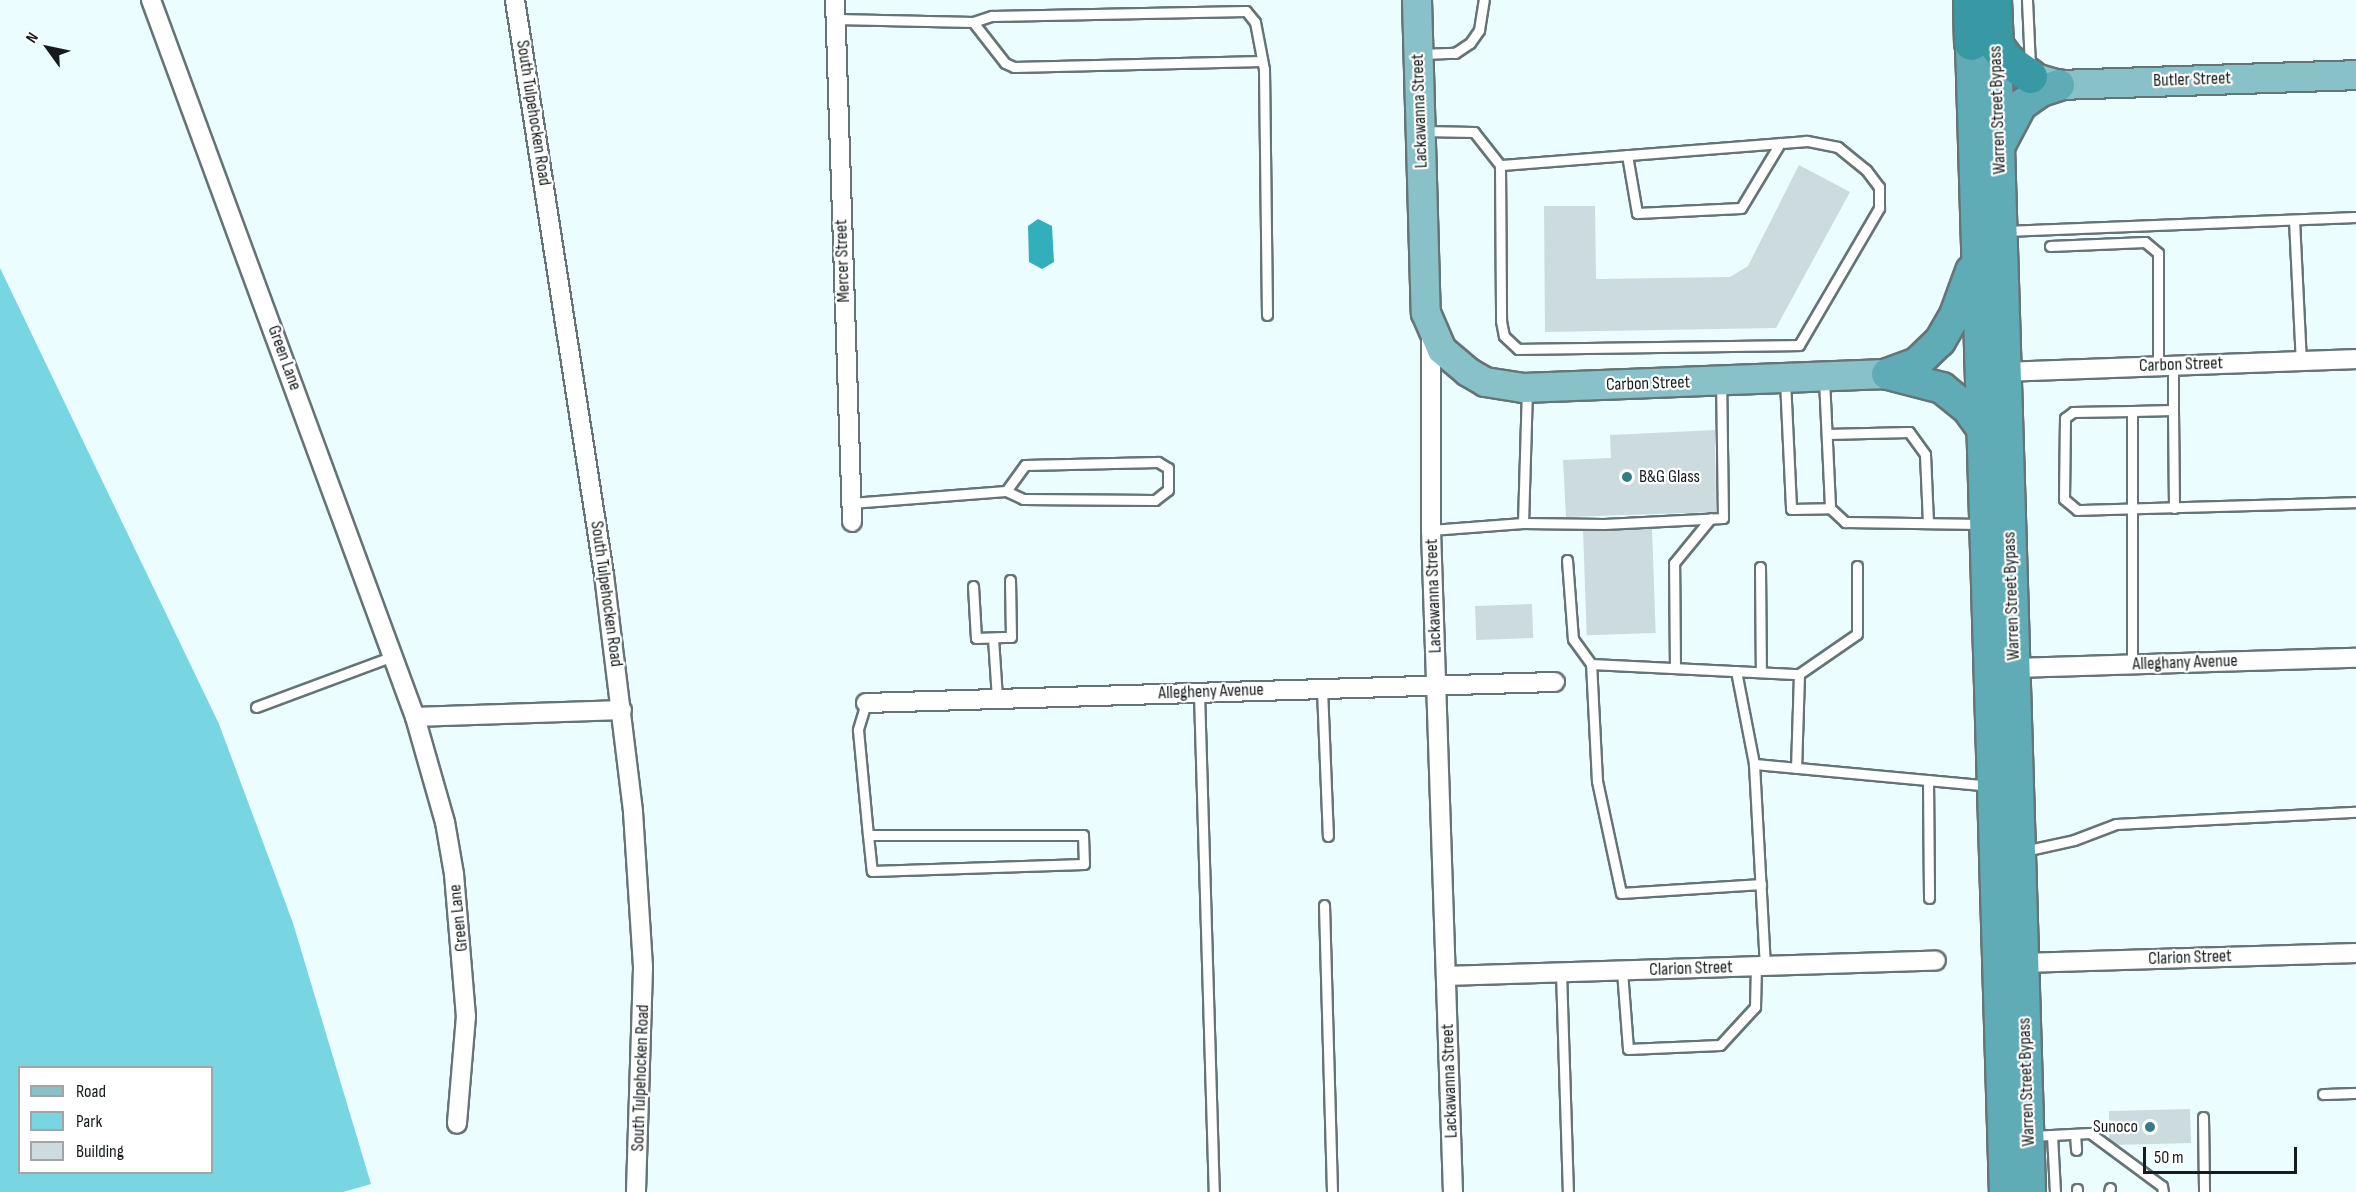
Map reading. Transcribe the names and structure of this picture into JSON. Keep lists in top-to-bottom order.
{
  "streets": {
    "highway": ["Warren Street Bypass"],
    "main road": ["Butler Street", "Lackawanna Street", "Carbon Street"],
    "street": [
      "South Tulpehocken Road",
      "Mercer Street",
      "Green Lane",
      "Alleghany Avenue",
      "Allegheny Avenue",
      "Clarion Street"
    ]
  },
  "crossings": [
    ["Warren Street Bypass", "Carbon Street"],
    ["Warren Street Bypass", "Alleghany Avenue"],
    ["Warren Street Bypass", "Clarion Street"],
    ["Lackawanna Street", "Carbon Street"],
    ["Lackawanna Street", "Allegheny Avenue"],
    ["Lackawanna Street", "Clarion Street"]
  ],
  "places": ["B&G Glass", "Sunoco"],
  "legend": ["Road", "Park", "Building"],
  "scale_bar": "50 m",
  "north": "top left"
}
